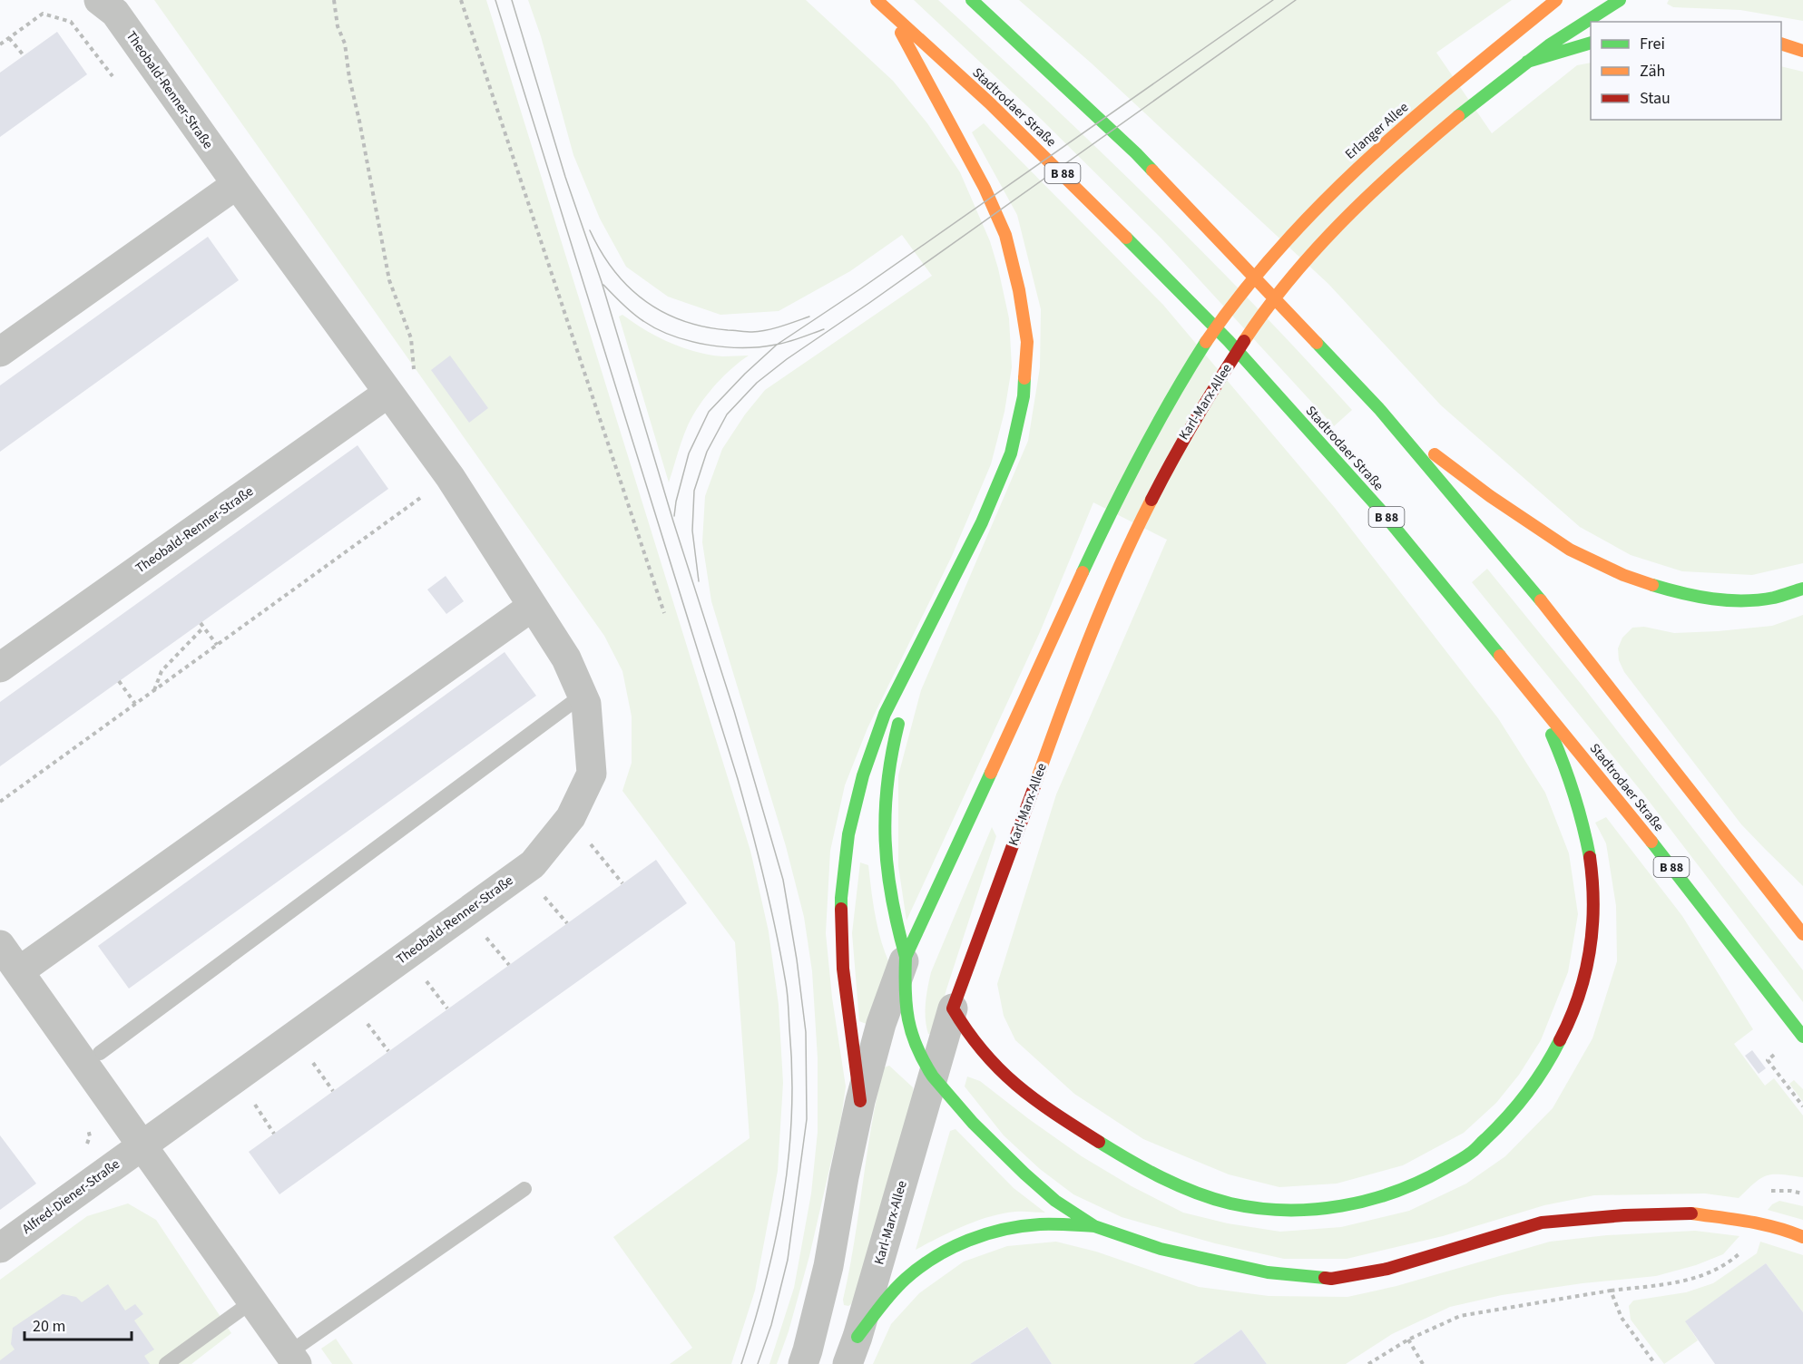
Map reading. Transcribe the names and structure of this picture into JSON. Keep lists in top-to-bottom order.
{
  "streets": {
    "main road": [
      "Stadtrodaer Straße",
      "Erlanger Allee",
      "B 88",
      "Karl-Marx-Allee"
    ],
    "street": ["Theobald-Renner-Straße", "Alfred-Diener-Straße"]
  },
  "crossings": [
    ["Theobald-Renner-Straße", "Alfred-Diener-Straße"]
  ],
  "legend": ["Frei", "Zäh", "Stau"],
  "scale_bar": "20 m"
}
